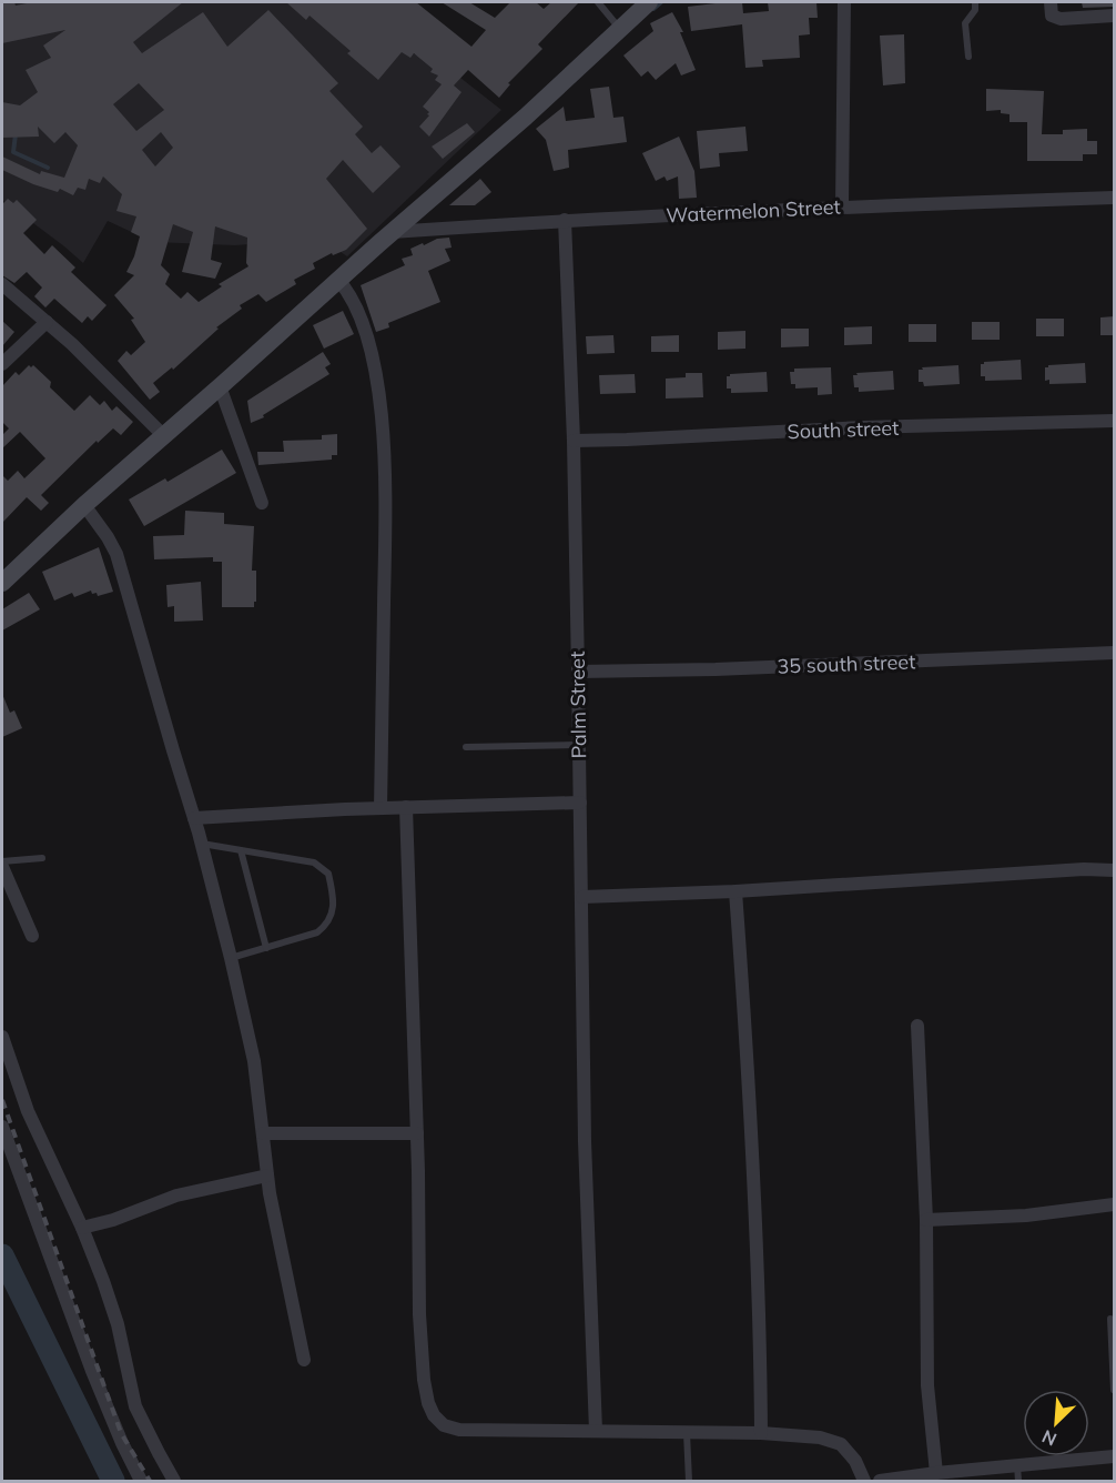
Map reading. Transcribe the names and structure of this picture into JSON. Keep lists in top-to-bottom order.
{
  "streets": {
    "street": [
      "Watermelon Street",
      "South street",
      "35 south street",
      "Palm Street"
    ]
  },
  "crossings": [
    ["Watermelon Street", "Palm Street"],
    ["South street", "Palm Street"],
    ["35 south street", "Palm Street"]
  ],
  "north": "bottom left"
}
